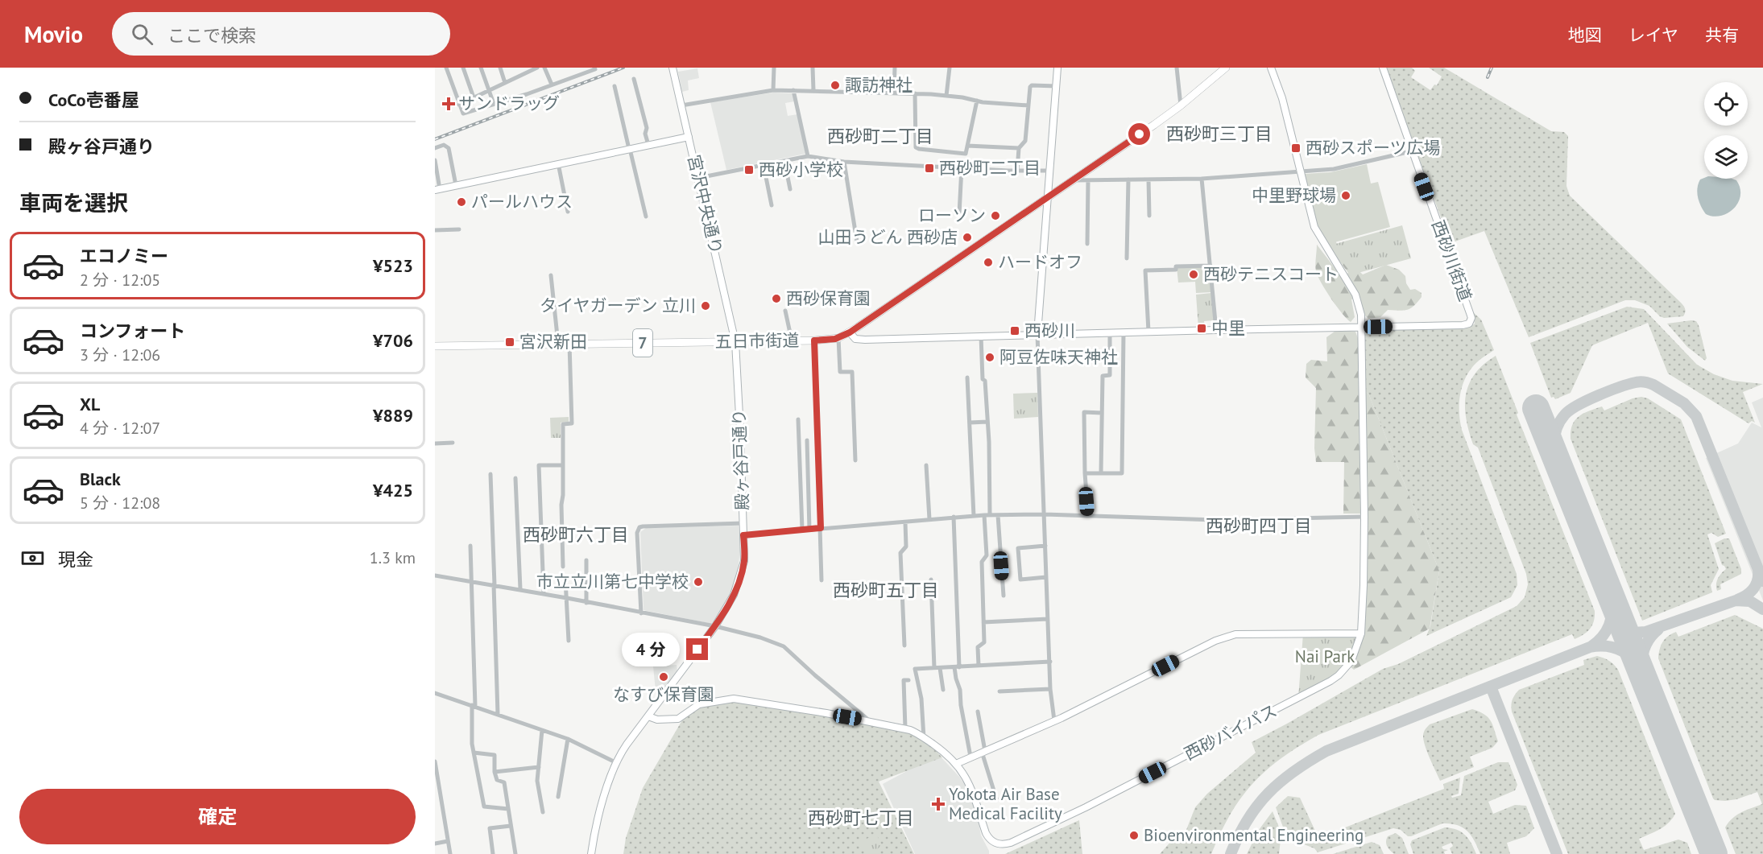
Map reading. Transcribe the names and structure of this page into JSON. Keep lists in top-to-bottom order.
{
  "streets": {
    "main road": ["五日市街道", "7"],
    "street": [
      "宮沢中央通り",
      "西砂川街道",
      "殿ヶ谷戸通り",
      "西砂バイパス"
    ]
  },
  "crossings": [
    ["宮沢中央通り", "五日市街道"],
    ["宮沢中央通り", "殿ヶ谷戸通り"],
    ["西砂川街道", "西砂バイパス"],
    ["五日市街道", "殿ヶ谷戸通り"],
    ["殿ヶ谷戸通り", "西砂バイパス"]
  ],
  "districts": [
    "西砂町三丁目",
    "西砂町二丁目",
    "西砂町四丁目",
    "西砂町六丁目",
    "西砂町五丁目",
    "西砂町七丁目"
  ],
  "parks": ["Nai Park"],
  "places": {
    "other": [
      "諏訪神社",
      "中里野球場",
      "パールハウス",
      "ローソン",
      "山田うどん 西砂店",
      "ハードオフ",
      "西砂テニスコート",
      "西砂保育園",
      "タイヤガーデン 立川",
      "阿豆佐味天神社",
      "市立立川第七中学校",
      "なすび保育園",
      "Bioenvironmental Engineering"
    ],
    "health": ["サンドラッグ", "Yokota Air Base Medical Facility"],
    "transit": [
      "西砂スポーツ広場",
      "西砂町二丁目",
      "西砂小学校",
      "中里",
      "西砂川",
      "宮沢新田"
    ]
  },
  "page": {
    "header": "Movio",
    "search": "ここで検索",
    "nav": ["地図", "レイヤ", "共有"],
    "banner": ["CoCo壱番屋", "殿ヶ谷戸通り"],
    "heading": "車両を選択",
    "list": [
      {
        "name": "エコノミー",
        "note": "2 分 · 12:05",
        "value": "¥523"
      },
      {
        "name": "コンフォート",
        "note": "3 分 · 12:06",
        "value": "¥706"
      },
      {
        "name": "XL",
        "note": "4 分 · 12:07",
        "value": "¥889"
      },
      {
        "name": "Black",
        "note": "5 分 · 12:08",
        "value": "¥425"
      }
    ],
    "pay": ["現金", "1.3 km"],
    "bubble": "4 分",
    "buttons": "確定"
  }
}
